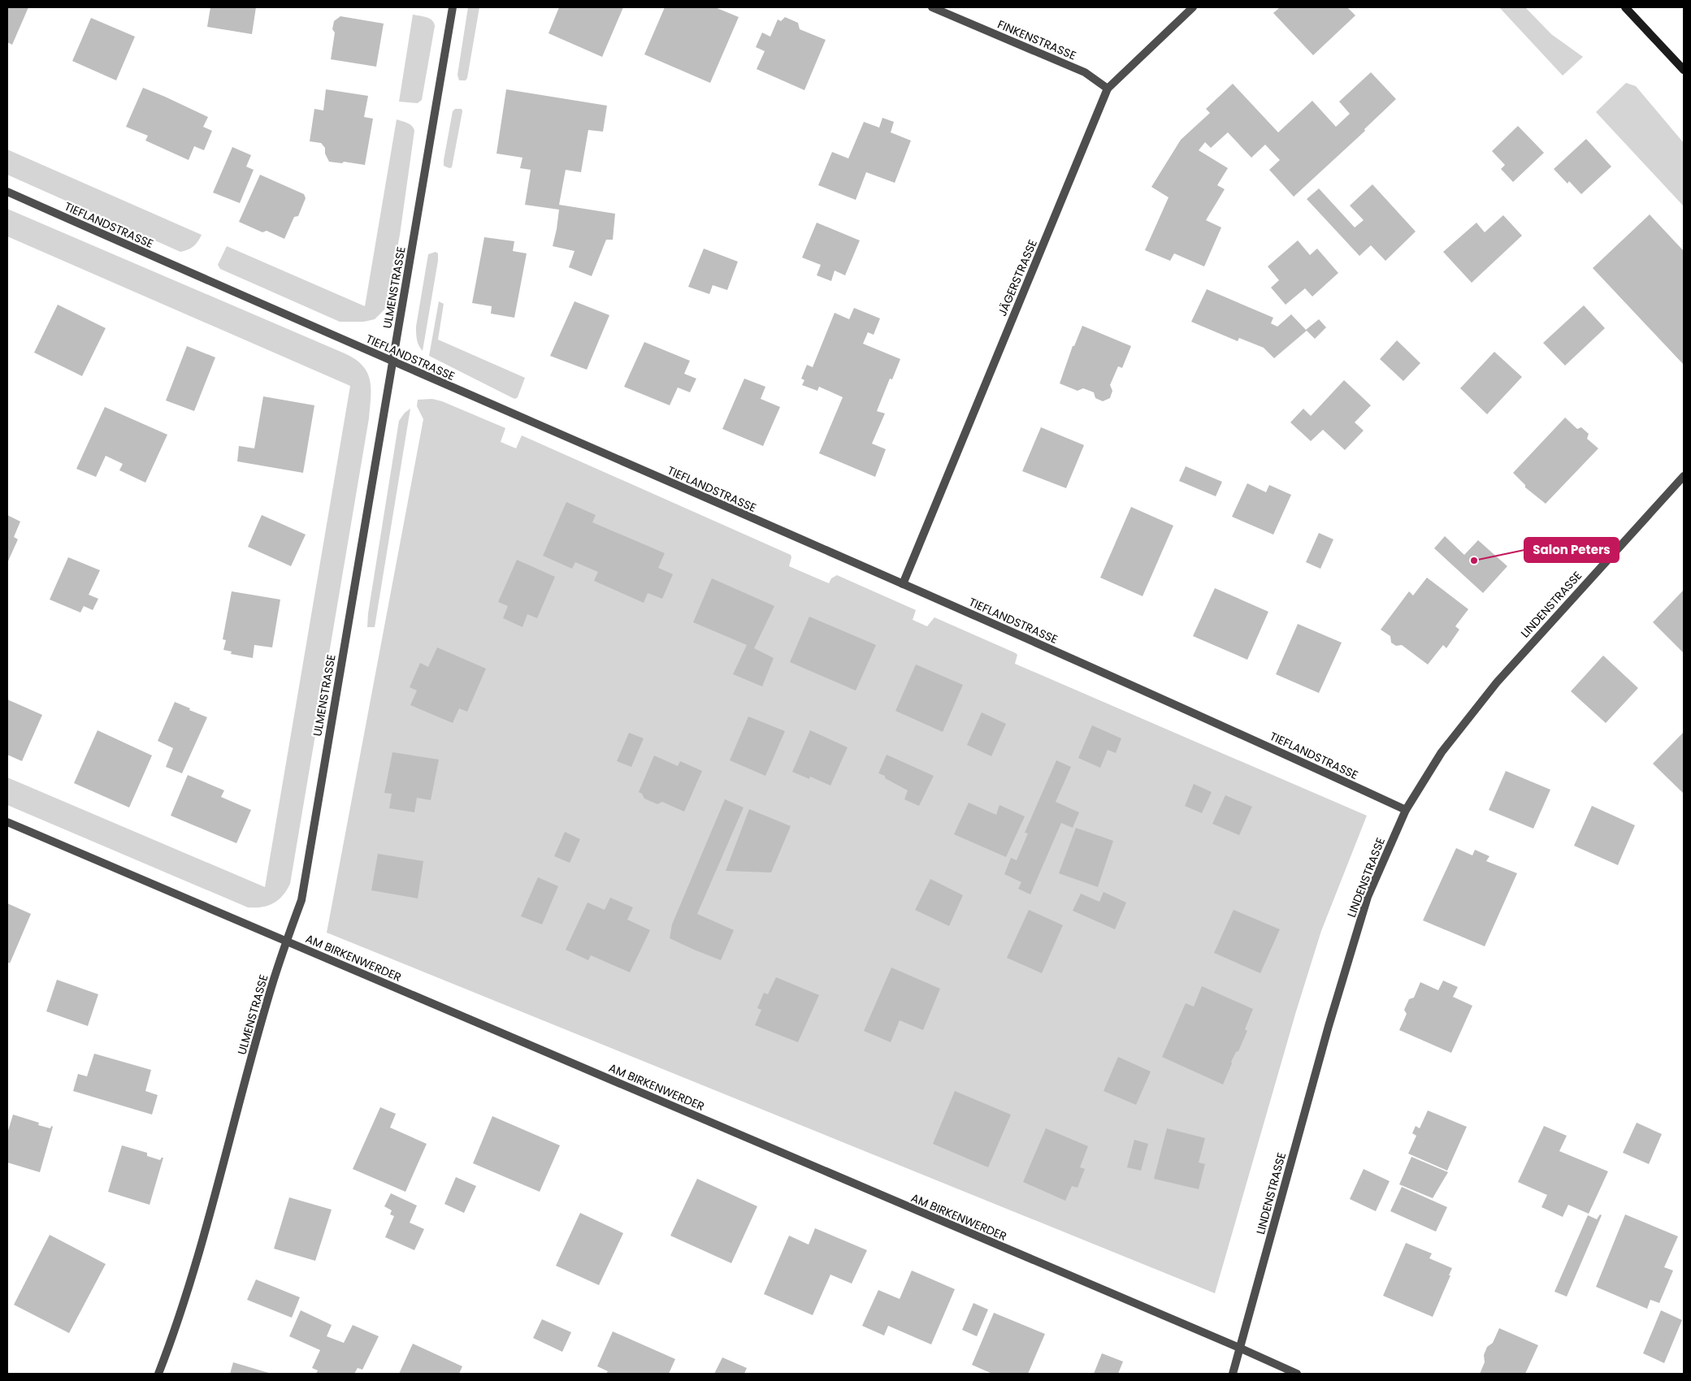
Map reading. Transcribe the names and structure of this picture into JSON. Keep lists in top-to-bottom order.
{
  "streets": {
    "street": [
      "FINKENSTRASSE",
      "TIEFLANDSTRASSE",
      "JÄGERSTRASSE",
      "ULMENSTRASSE",
      "LINDENSTRASSE",
      "AM BIRKENWERDER"
    ]
  },
  "crossings": [
    ["FINKENSTRASSE", "JÄGERSTRASSE"],
    ["TIEFLANDSTRASSE", "JÄGERSTRASSE"],
    ["TIEFLANDSTRASSE", "ULMENSTRASSE"],
    ["TIEFLANDSTRASSE", "LINDENSTRASSE"],
    ["ULMENSTRASSE", "AM BIRKENWERDER"],
    ["LINDENSTRASSE", "AM BIRKENWERDER"]
  ],
  "places": ["Salon Peters"]
}
